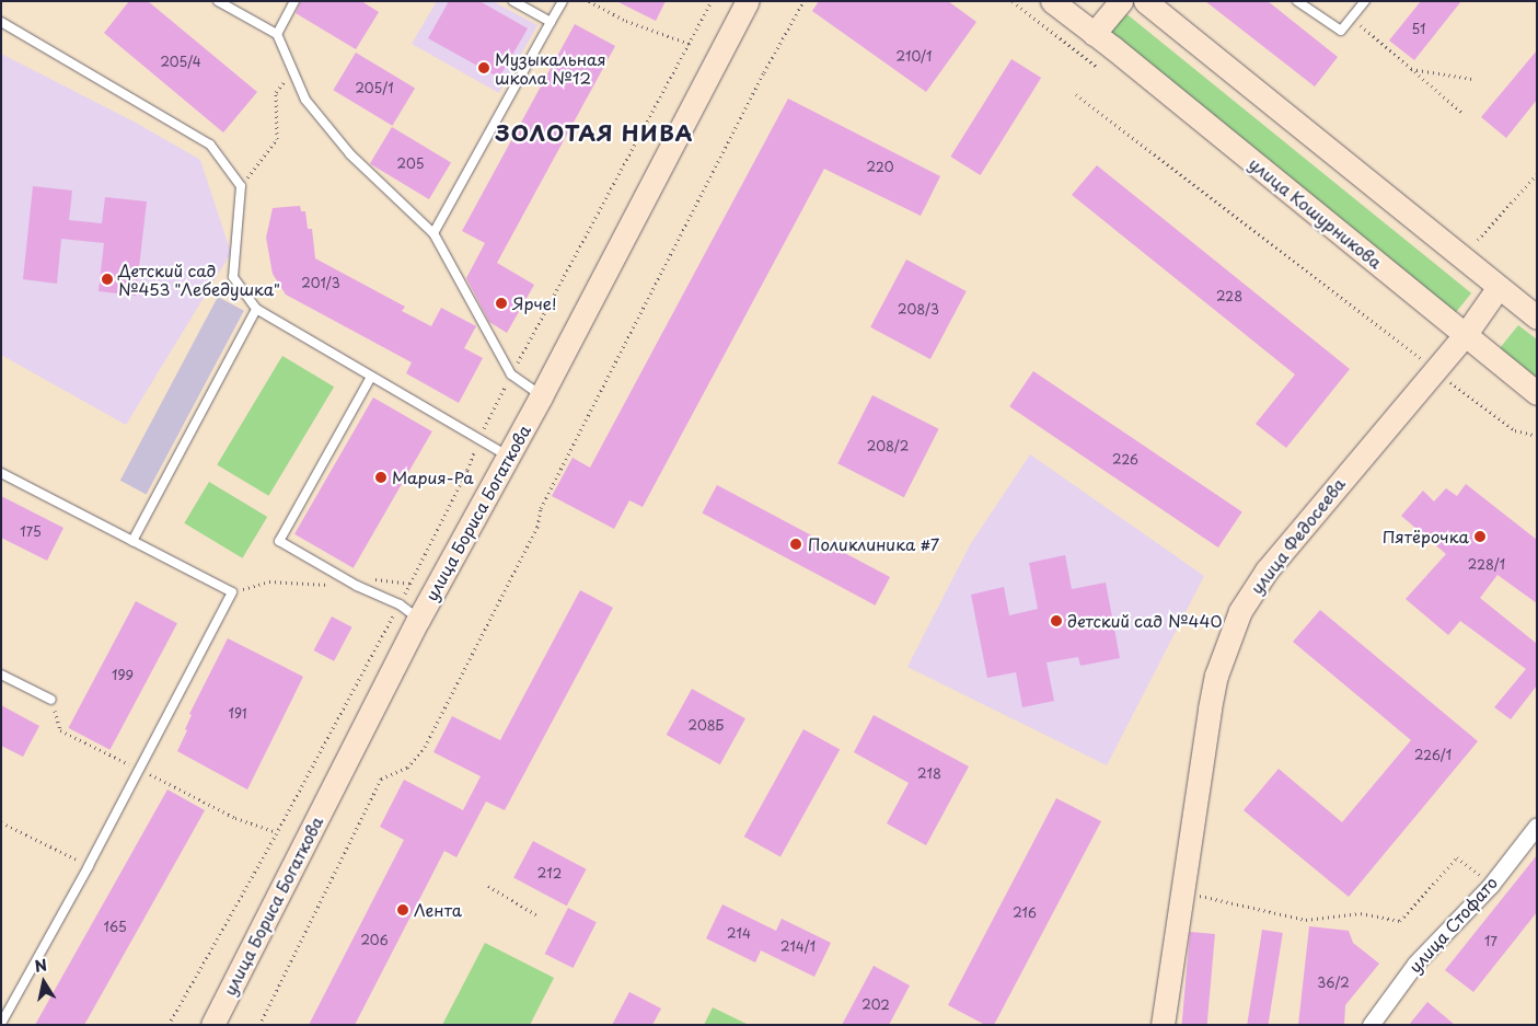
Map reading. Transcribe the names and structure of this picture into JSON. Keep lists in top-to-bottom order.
{
  "streets": {
    "main road": ["улица Кошурникова", "улица Бориса Богаткова", "улица Федосеева"],
    "street": ["улица Стофато"]
  },
  "crossings": [
    ["улица Кошурникова", "улица Федосеева"]
  ],
  "districts": ["ЗОЛОТАЯ НИВА"],
  "places": [
    "Музыкальная школа №12",
    "Детский сад №453 \"Лебедушка\"",
    "Ярче!",
    "Мария-Ра",
    "Пятёрочка",
    "Поликлиника #7",
    "детский сад №440",
    "Лента"
  ],
  "house_numbers": [
    "51",
    "210/1",
    "205/4",
    "205/1",
    "205",
    "220",
    "201/3",
    "228",
    "208/3",
    "208/2",
    "226",
    "175",
    "228/1",
    "199",
    "191",
    "208Б",
    "226/1",
    "218",
    "212",
    "216",
    "165",
    "214",
    "206",
    "17",
    "214/1",
    "36/2",
    "202"
  ],
  "north": "top"
}
